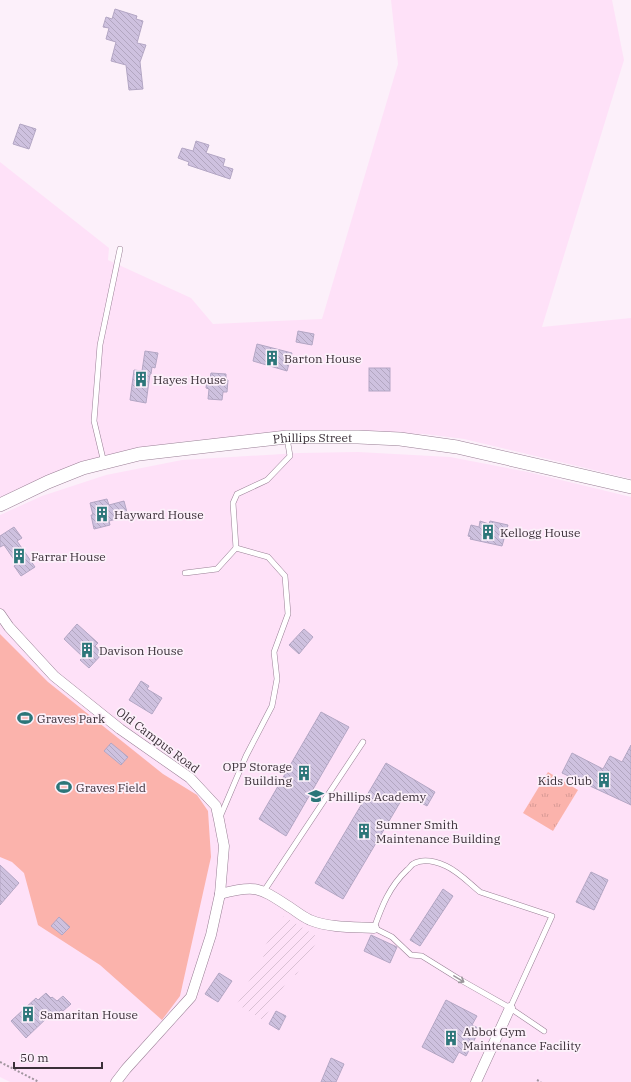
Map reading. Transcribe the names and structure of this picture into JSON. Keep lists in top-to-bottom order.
{
  "streets": {
    "street": ["Phillips Street", "Old Campus Road"]
  },
  "places": {
    "building": [
      "Barton House",
      "Hayes House",
      "Hayward House",
      "Kellogg House",
      "Farrar House",
      "Davison House",
      "OPP Storage Building",
      "Kids Club",
      "Sumner Smith Maintenance Building",
      "Samaritan House",
      "Abbot Gym Maintenance Facility"
    ],
    "sports": ["Graves Park", "Graves Field"],
    "school or university": ["Phillips Academy"]
  },
  "scale_bar": "50 m"
}
